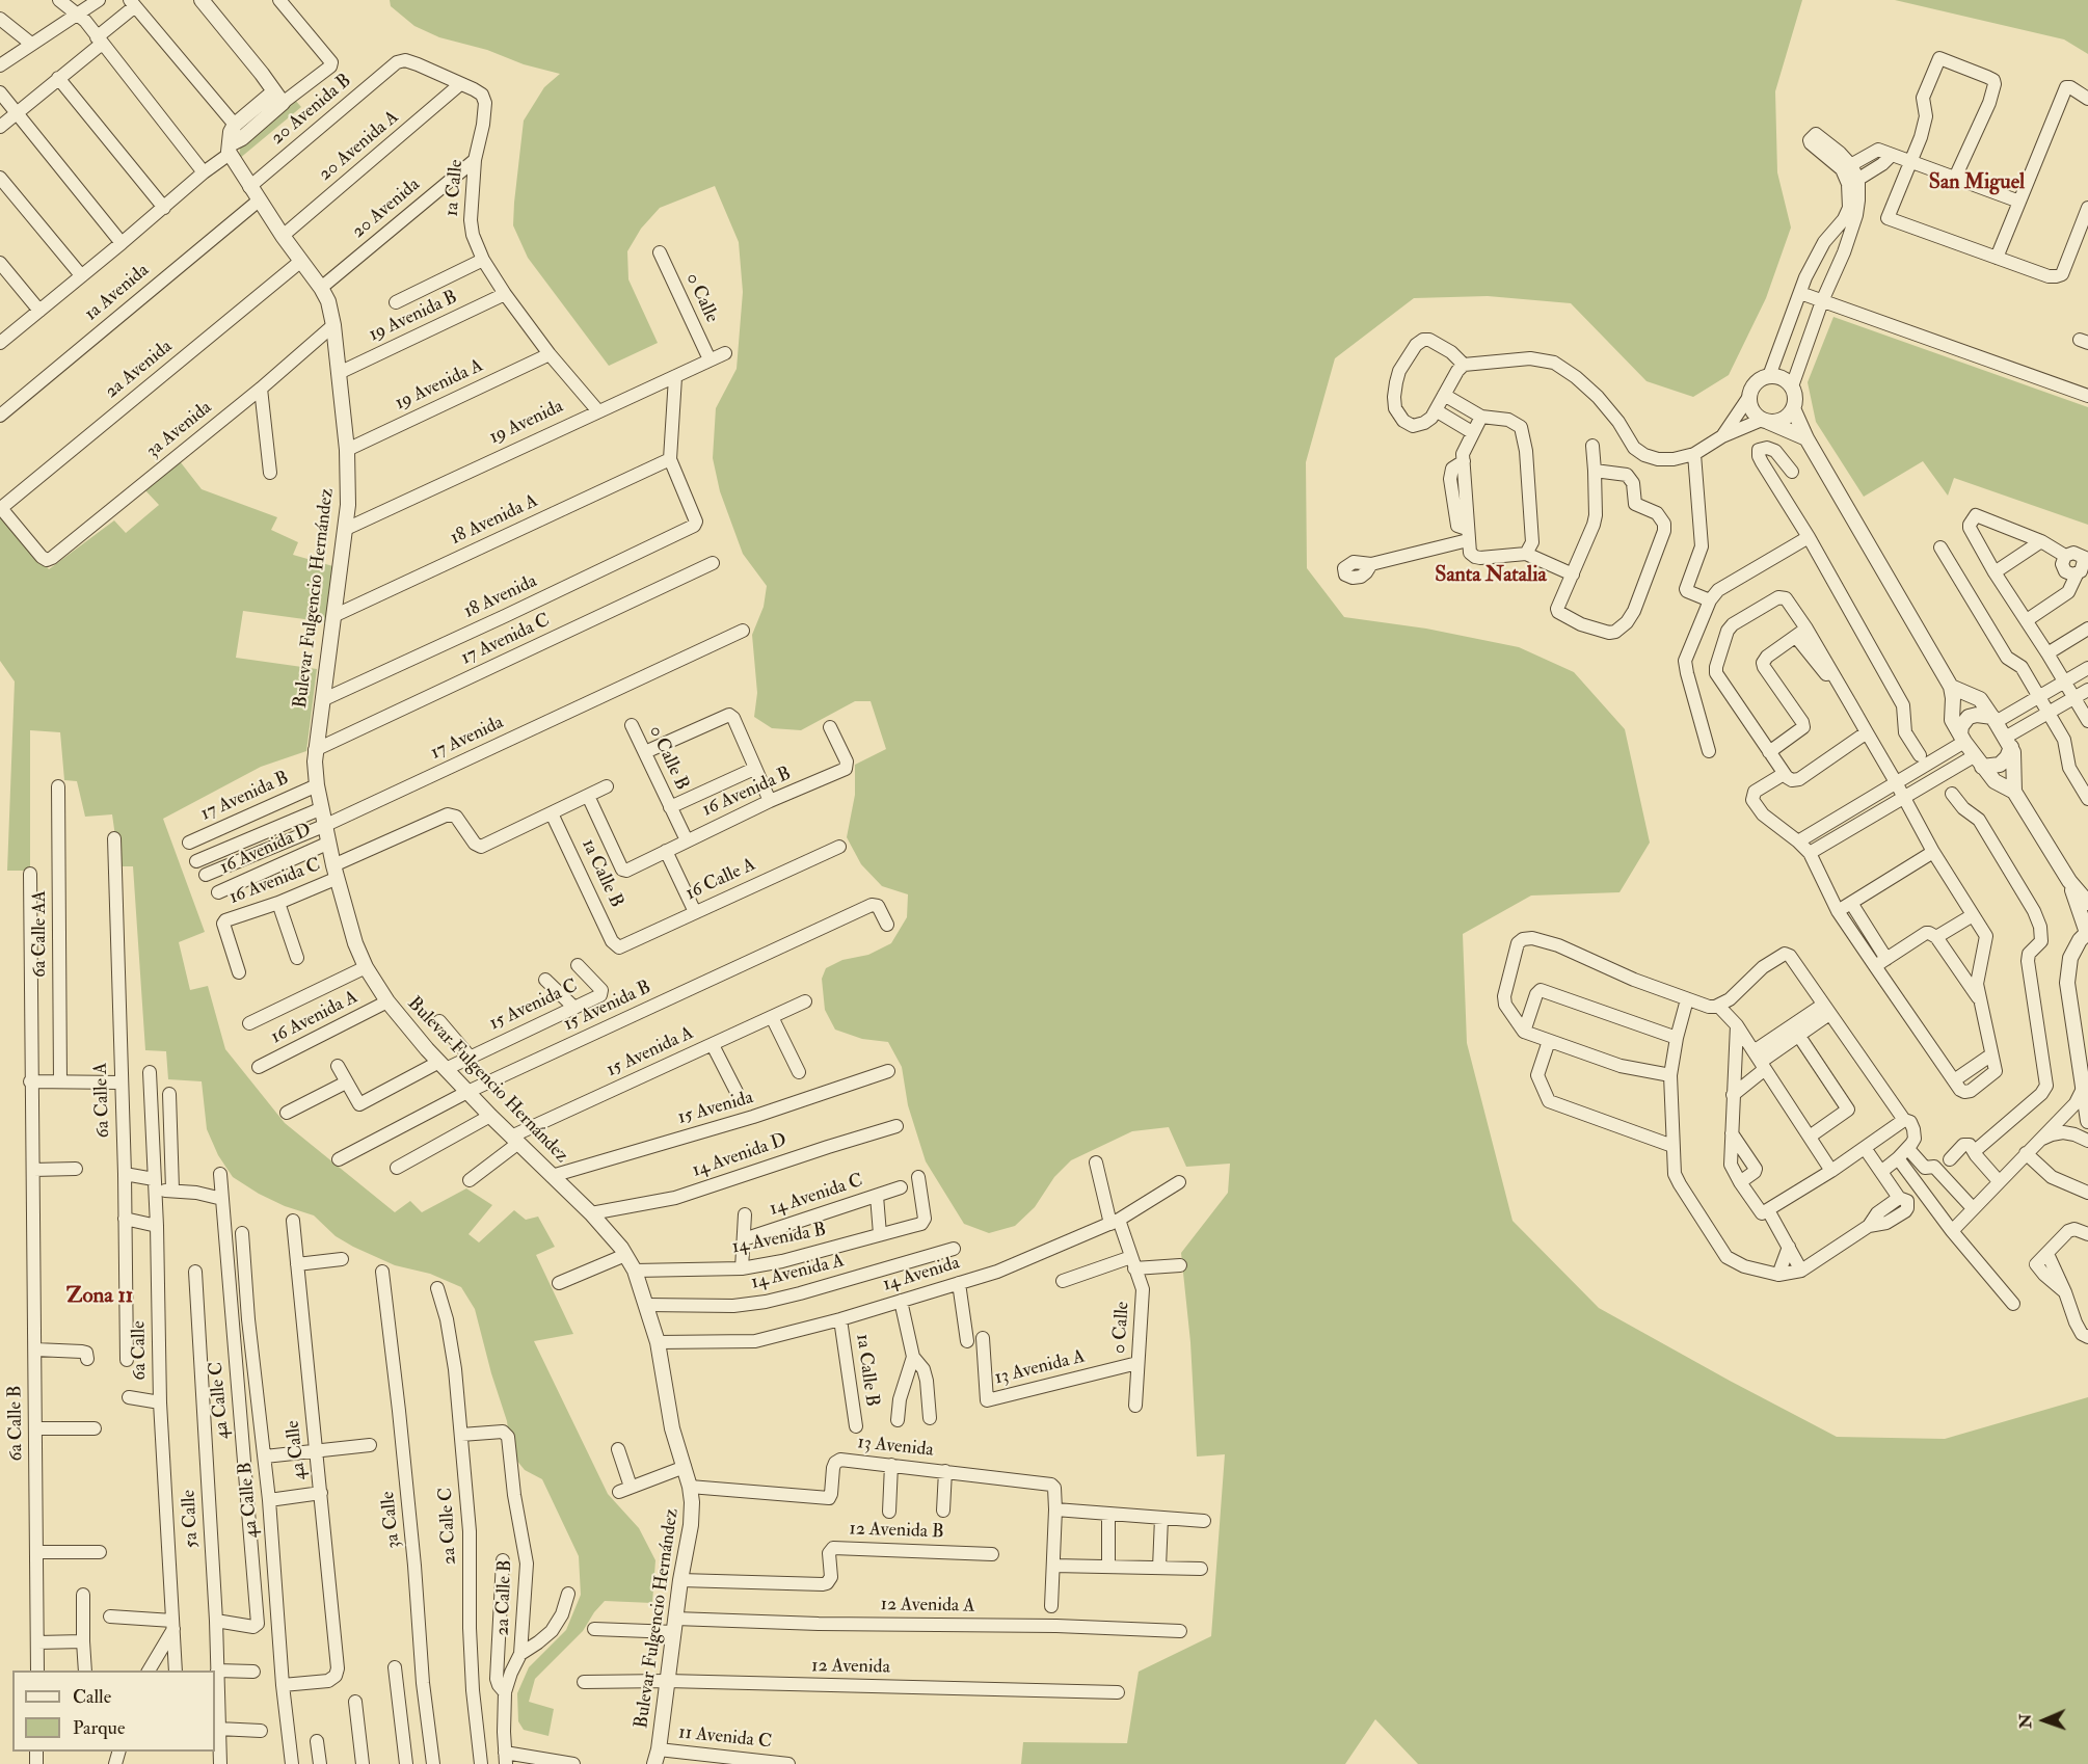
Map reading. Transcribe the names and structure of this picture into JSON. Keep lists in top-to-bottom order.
{
  "streets": {
    "street": [
      "20 Avenida B",
      "20 Avenida A",
      "1a Calle",
      "20 Avenida",
      "1a Avenida",
      "0 Calle",
      "19 Avenida B",
      "2a Avenida",
      "19 Avenida A",
      "19 Avenida",
      "3a Avenida",
      "18 Avenida A",
      "18 Avenida",
      "Bulevar Fulgencio Hernández",
      "17 Avenida C",
      "17 Avenida",
      "0 Calle B",
      "16 Avenida B",
      "17 Avenida B",
      "16 Avenida D",
      "1a Calle B",
      "16 Calle A",
      "16 Avenida C",
      "6a Calle AA",
      "15 Avenida C",
      "15 Avenida B",
      "16 Avenida A",
      "15 Avenida A",
      "6a Calle A",
      "15 Avenida",
      "14 Avenida D",
      "14 Avenida C",
      "14 Avenida B",
      "14 Avenida A",
      "14 Avenida",
      "6a Calle",
      "13 Avenida A",
      "4a Calle C",
      "6a Calle B",
      "13 Avenida",
      "4a Calle",
      "4a Calle B",
      "5a Calle",
      "3a Calle",
      "2a Calle C",
      "12 Avenida B",
      "2a Calle B",
      "12 Avenida A",
      "12 Avenida",
      "11 Avenida C"
    ]
  },
  "crossings": [
    ["20 Avenida B", "1a Calle"],
    ["20 Avenida B", "Bulevar Fulgencio Hernández"],
    ["20 Avenida A", "1a Calle"],
    ["20 Avenida A", "Bulevar Fulgencio Hernández"],
    ["1a Calle", "20 Avenida"],
    ["1a Calle", "19 Avenida B"],
    ["1a Calle", "19 Avenida A"],
    ["1a Calle", "19 Avenida"],
    ["20 Avenida", "Bulevar Fulgencio Hernández"],
    ["1a Avenida", "Bulevar Fulgencio Hernández"],
    ["0 Calle", "19 Avenida"],
    ["0 Calle", "14 Avenida"],
    ["0 Calle", "13 Avenida A"],
    ["19 Avenida B", "Bulevar Fulgencio Hernández"],
    ["2a Avenida", "3a Avenida"],
    ["2a Avenida", "Bulevar Fulgencio Hernández"],
    ["19 Avenida A", "Bulevar Fulgencio Hernández"],
    ["19 Avenida", "Bulevar Fulgencio Hernández"],
    ["3a Avenida", "Bulevar Fulgencio Hernández"],
    ["18 Avenida A", "18 Avenida"],
    ["18 Avenida A", "Bulevar Fulgencio Hernández"],
    ["18 Avenida", "Bulevar Fulgencio Hernández"],
    ["Bulevar Fulgencio Hernández", "17 Avenida C"],
    ["Bulevar Fulgencio Hernández", "17 Avenida"],
    ["Bulevar Fulgencio Hernández", "17 Avenida B"],
    ["Bulevar Fulgencio Hernández", "16 Avenida D"],
    ["Bulevar Fulgencio Hernández", "16 Avenida C"],
    ["Bulevar Fulgencio Hernández", "15 Avenida C"],
    ["Bulevar Fulgencio Hernández", "15 Avenida B"],
    ["Bulevar Fulgencio Hernández", "16 Avenida A"],
    ["Bulevar Fulgencio Hernández", "15 Avenida A"],
    ["Bulevar Fulgencio Hernández", "15 Avenida"],
    ["Bulevar Fulgencio Hernández", "14 Avenida D"],
    ["Bulevar Fulgencio Hernández", "14 Avenida B"],
    ["Bulevar Fulgencio Hernández", "14 Avenida A"],
    ["Bulevar Fulgencio Hernández", "14 Avenida"],
    ["Bulevar Fulgencio Hernández", "13 Avenida"],
    ["Bulevar Fulgencio Hernández", "12 Avenida B"],
    ["Bulevar Fulgencio Hernández", "12 Avenida A"],
    ["Bulevar Fulgencio Hernández", "12 Avenida"],
    ["Bulevar Fulgencio Hernández", "11 Avenida C"],
    ["0 Calle B", "16 Avenida B"],
    ["1a Calle B", "16 Calle A"],
    ["1a Calle B", "16 Avenida C"],
    ["1a Calle B", "14 Avenida"],
    ["4a Calle C", "5a Calle"],
    ["4a Calle", "4a Calle B"],
    ["2a Calle C", "2a Calle B"]
  ],
  "districts": ["San Miguel", "Santa Natalia", "Zona 11"],
  "legend": ["Calle", "Parque"],
  "north": "left"
}
